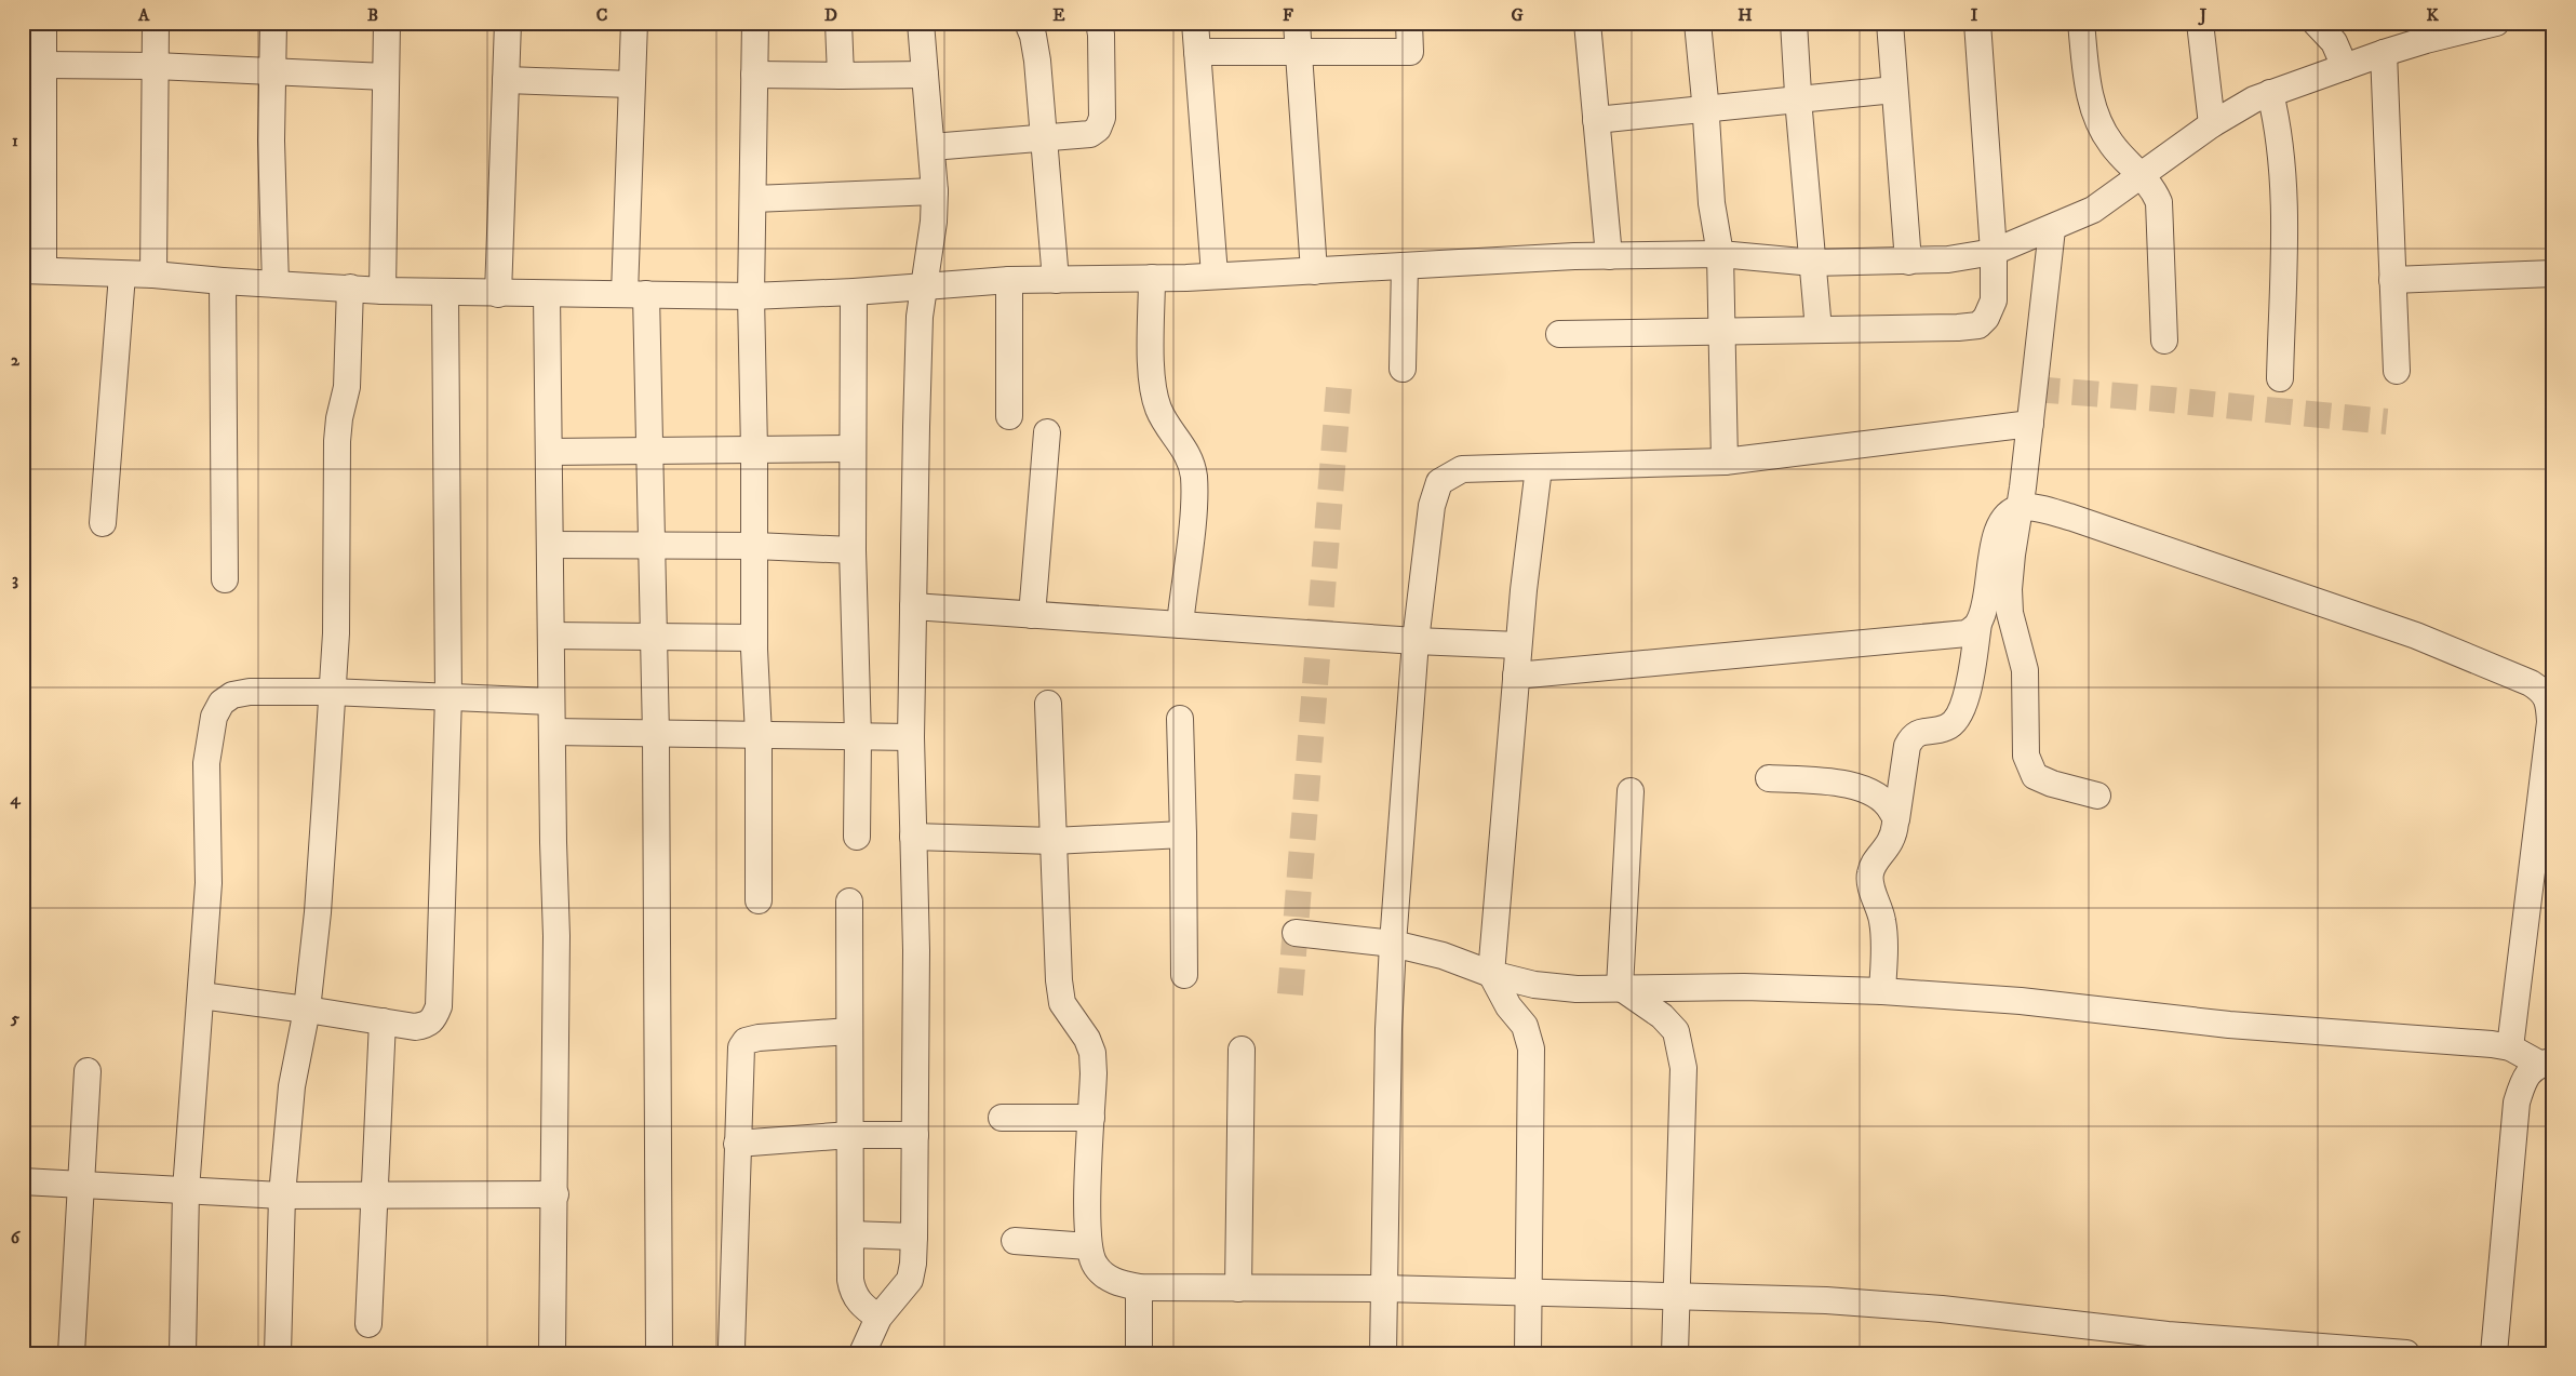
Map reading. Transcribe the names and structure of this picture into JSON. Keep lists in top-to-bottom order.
{
  "grid": {
    "columns": [
      "A",
      "B",
      "C",
      "D",
      "E",
      "F",
      "G",
      "H",
      "I",
      "J",
      "K"
    ],
    "rows": [
      "1",
      "2",
      "3",
      "4",
      "5",
      "6"
    ]
  }
}
